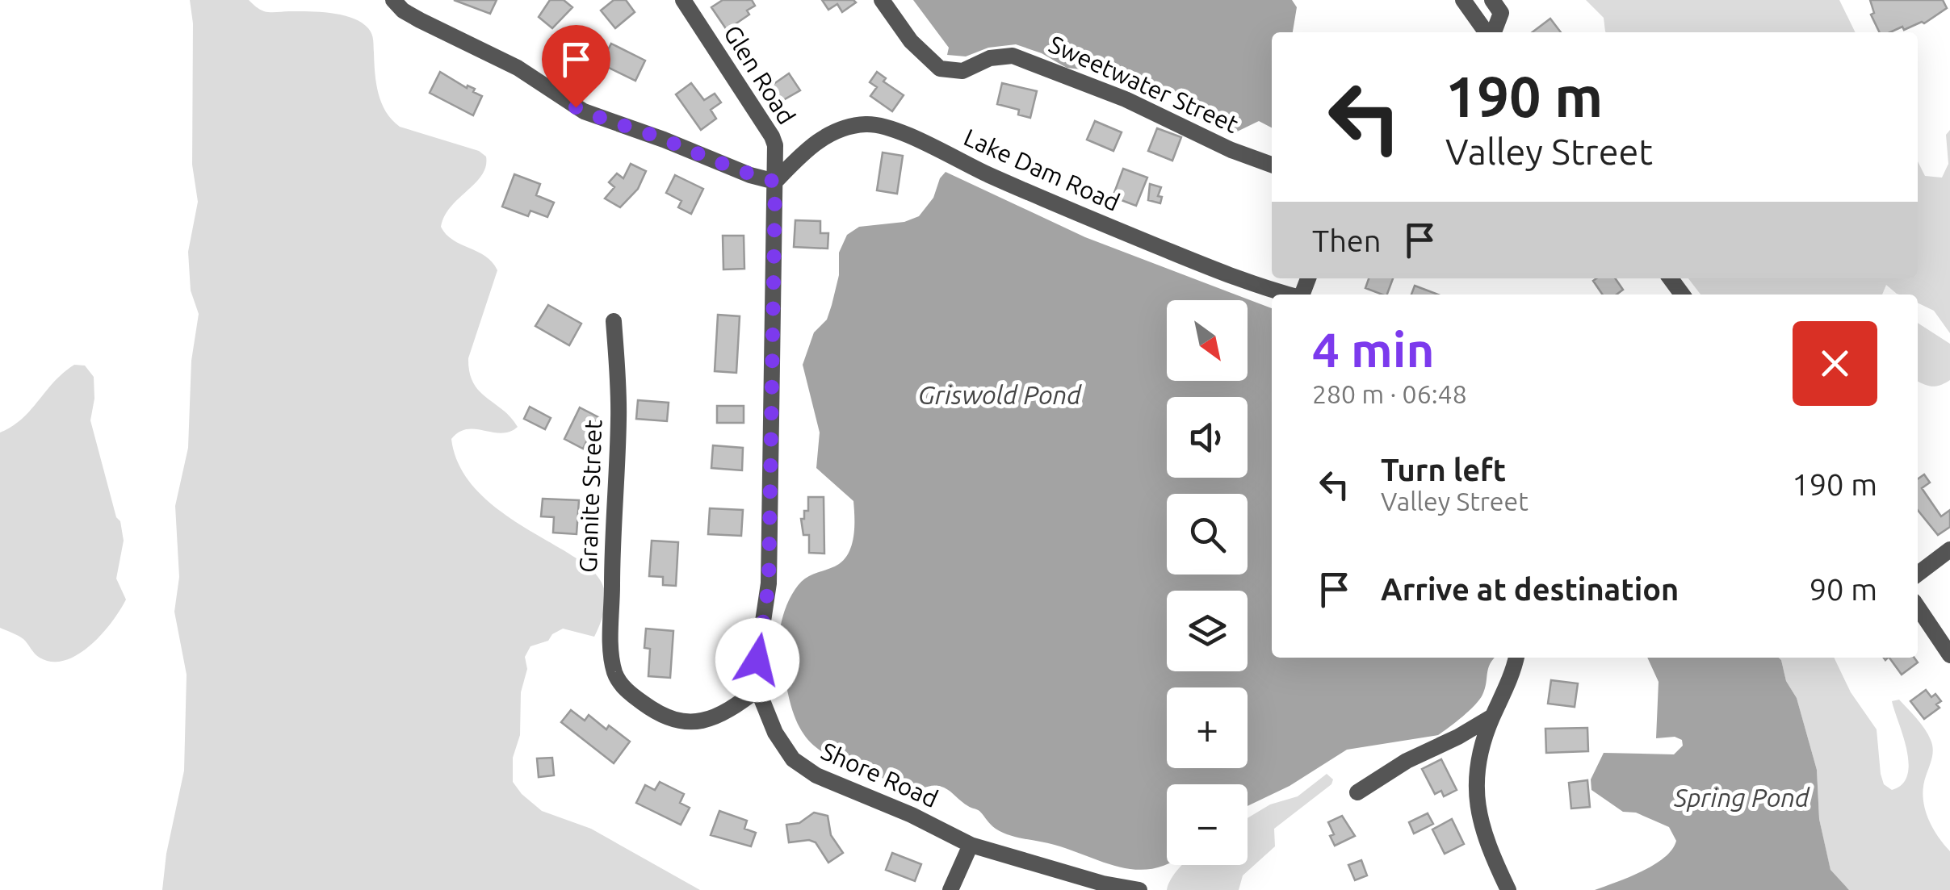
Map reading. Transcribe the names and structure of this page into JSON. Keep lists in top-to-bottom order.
{
  "streets": {
    "street": [
      "Glen Road",
      "Sweetwater Street",
      "Lake Dam Road",
      "Granite Street",
      "Shore Road"
    ]
  },
  "crossings": [
    ["Glen Road", "Lake Dam Road"],
    ["Glen Road", "Shore Road"],
    ["Lake Dam Road", "Shore Road"],
    ["Granite Street", "Shore Road"]
  ],
  "water": ["Griswold Pond", "Spring Pond"],
  "north": "bottom right",
  "page": {
    "turn": ["190 m", "Valley Street"],
    "then": "Then",
    "heading": ["4 min", "280 m · 06:48"],
    "map_buttons": ["+", "−"],
    "list": [
      {
        "name": "Turn left",
        "note": "Valley Street",
        "value": "190 m"
      },
      {
        "name": "Arrive at destination",
        "value": "90 m"
      }
    ]
  }
}
